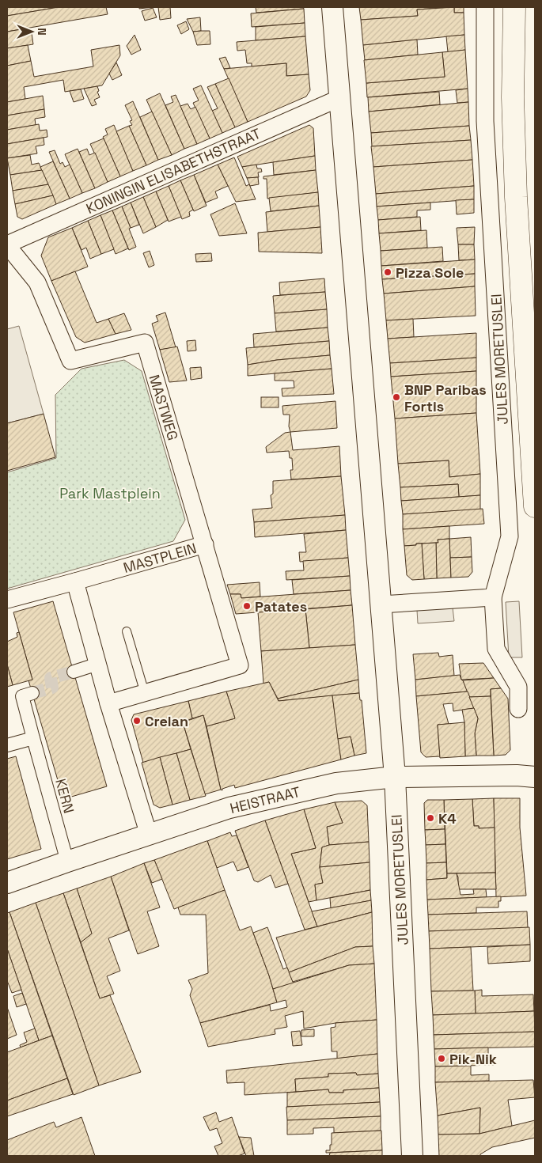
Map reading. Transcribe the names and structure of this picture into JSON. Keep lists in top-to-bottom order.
{
  "streets": {
    "street": [
      "KONINGIN ELISABETHSTRAAT",
      "JULES MORETUSLEI",
      "MASTWEG",
      "MASTPLEIN",
      "KERN",
      "HEISTRAAT"
    ]
  },
  "crossings": [
    ["KONINGIN ELISABETHSTRAAT", "JULES MORETUSLEI"],
    ["KONINGIN ELISABETHSTRAAT", "MASTWEG"],
    ["JULES MORETUSLEI", "HEISTRAAT"],
    ["MASTWEG", "MASTPLEIN"],
    ["KERN", "HEISTRAAT"]
  ],
  "parks": ["Park Mastplein"],
  "places": [
    "Pizza Sole",
    "BNP Paribas Fortis",
    "Patates",
    "Crelan",
    "K4",
    "Pik-Nik"
  ],
  "north": "right"
}
